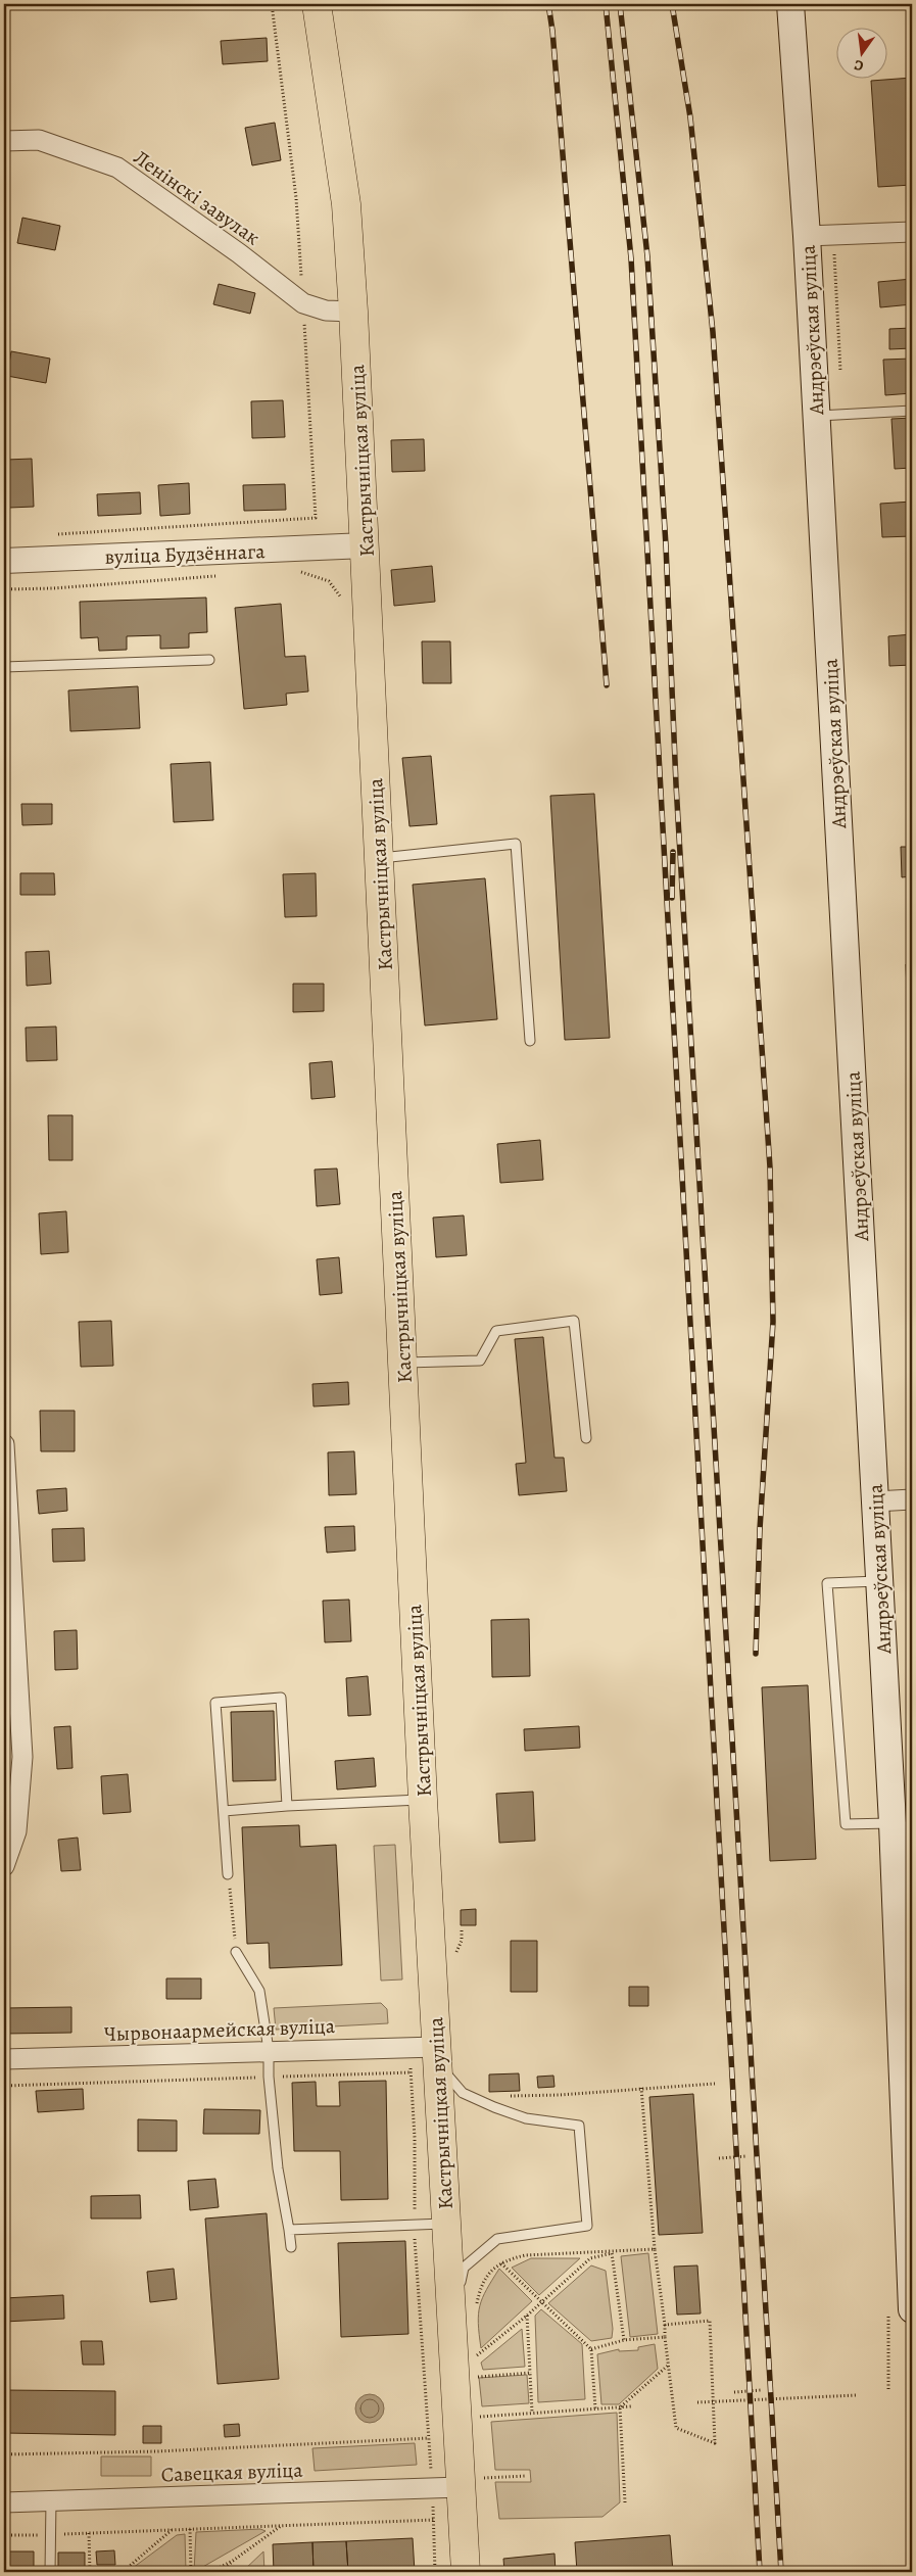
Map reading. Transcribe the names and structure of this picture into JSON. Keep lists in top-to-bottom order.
{
  "streets": {
    "main road": ["Андрэеўская вуліца", "Кастрычніцкая вуліца"],
    "street": [
      "Ленінскі завулак",
      "вуліца Будзённага",
      "Чырвонаармейская вуліца",
      "Савецкая вуліца"
    ]
  },
  "crossings": [
    ["Ленінскі завулак", "Кастрычніцкая вуліца"],
    ["Кастрычніцкая вуліца", "вуліца Будзённага"],
    ["Кастрычніцкая вуліца", "Чырвонаармейская вуліца"],
    ["Кастрычніцкая вуліца", "Савецкая вуліца"]
  ],
  "north": "bottom"
}
